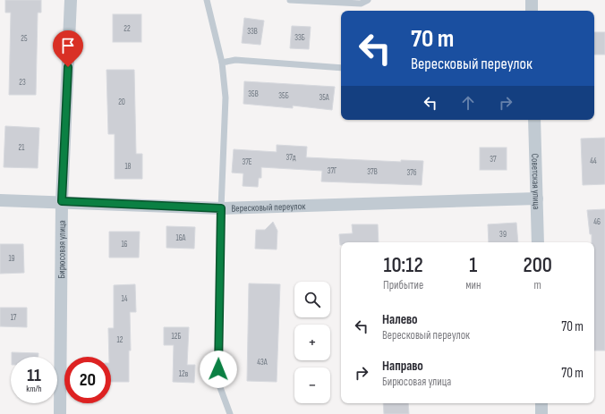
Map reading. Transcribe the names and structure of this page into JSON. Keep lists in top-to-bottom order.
{
  "streets": {
    "street": ["Советская улица", "Вересковый переулок", "Бирюсовая улица"]
  },
  "crossings": [
    ["Советская улица", "Вересковый переулок"],
    ["Вересковый переулок", "Бирюсовая улица"]
  ],
  "house_numbers": [
    "22",
    "33В",
    "33Б",
    "25",
    "23",
    "35В",
    "35Б",
    "35А",
    "20",
    "21",
    "37д",
    "37",
    "44",
    "37E",
    "18",
    "37Г",
    "37В",
    "37б",
    "46",
    "39",
    "16А",
    "16",
    "19",
    "14",
    "17",
    "12Б",
    "12",
    "43А",
    "12в"
  ],
  "page": {
    "turn": ["70 m", "Вересковый переулок"],
    "eta": [
      "10:12",
      "Прибытие",
      "1",
      "мин",
      "200",
      "m"
    ],
    "map_buttons": ["+", "−"],
    "list": [
      {
        "name": "Налево",
        "note": "Вересковый переулок",
        "value": "70 m"
      },
      {
        "name": "Направо",
        "note": "Бирюсовая улица",
        "value": "70 m"
      }
    ],
    "speed": "11 km/h",
    "limit": "20"
  }
}
